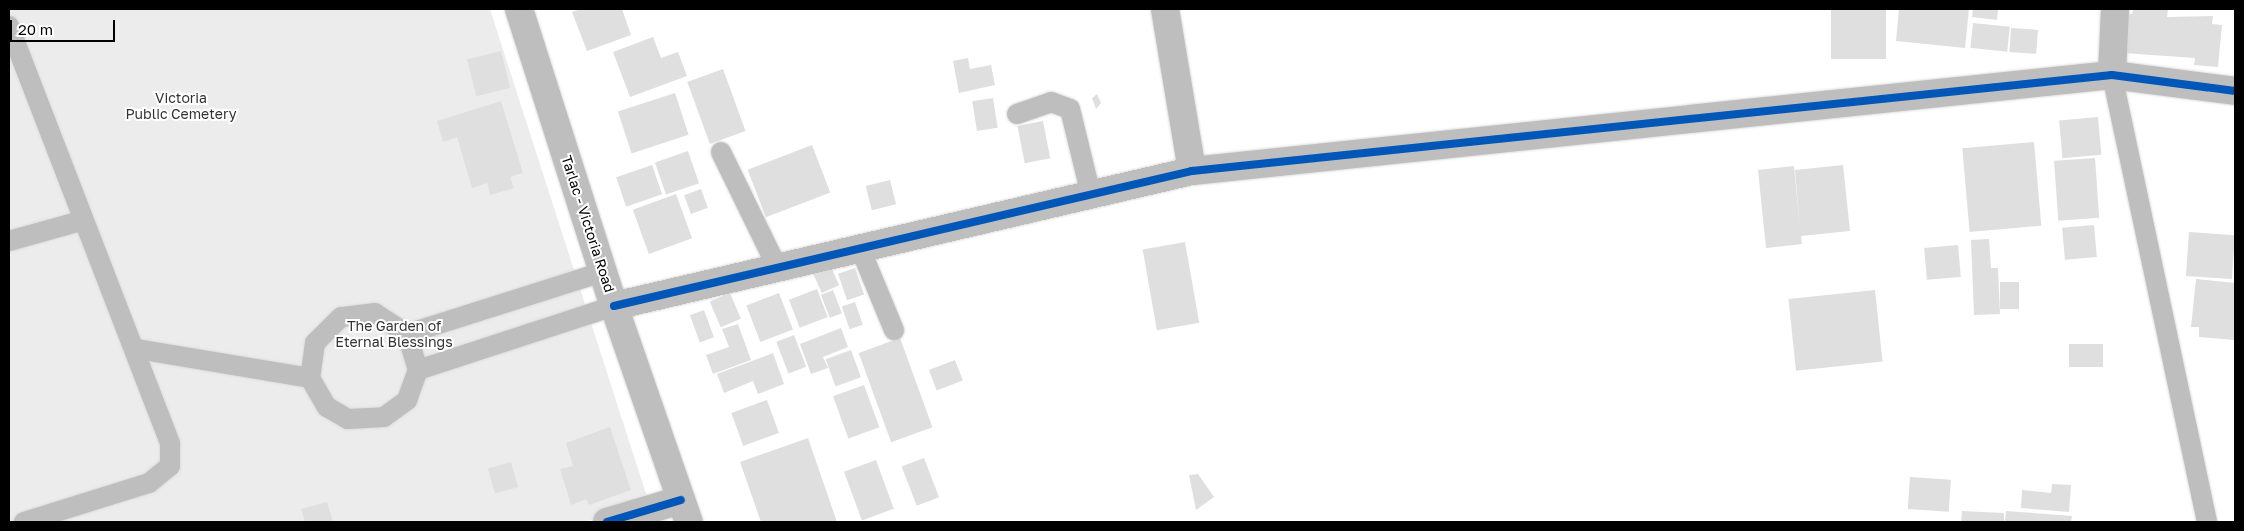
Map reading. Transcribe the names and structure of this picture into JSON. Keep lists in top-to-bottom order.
{
  "streets": {
    "street": ["Tarlac - Victoria Road"]
  },
  "parks": ["Victoria Public Cemetery", "The Garden of Eternal Blessings"],
  "scale_bar": "20 m"
}
